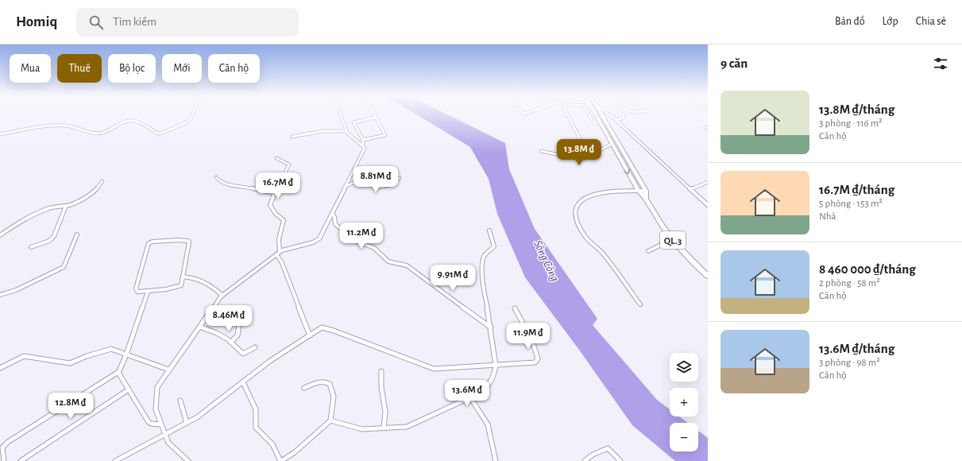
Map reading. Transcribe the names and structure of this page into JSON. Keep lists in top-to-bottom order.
{
  "streets": {
    "highway": ["QL.3"]
  },
  "water": ["Sông Công"],
  "page": {
    "header": "Homiq",
    "search": "Tìm kiếm",
    "nav": ["Bản đồ", "Lớp", "Chia sẻ"],
    "heading": "9 căn",
    "chip": [
      "Mua",
      "Thuê",
      "Bộ lọc",
      "Mới",
      "Căn hộ"
    ],
    "list": [
      {
        "name": "13.8M ₫/tháng",
        "note": "3 phòng · 116 m² · Căn hộ"
      },
      {
        "name": "16.7M ₫/tháng",
        "note": "5 phòng · 153 m² · Nhà"
      },
      {
        "name": "8 460 000 ₫/tháng",
        "note": "2 phòng · 58 m² · Căn hộ"
      },
      {
        "name": "13.6M ₫/tháng",
        "note": "3 phòng · 98 m² · Căn hộ"
      }
    ],
    "price": [
      "13.8M ₫",
      "8.81M ₫",
      "16.7M ₫",
      "11.2M ₫",
      "9.91M ₫",
      "8.46M ₫",
      "11.9M ₫",
      "13.6M ₫",
      "12.8M ₫"
    ],
    "map_buttons": ["+", "−"]
  }
}
